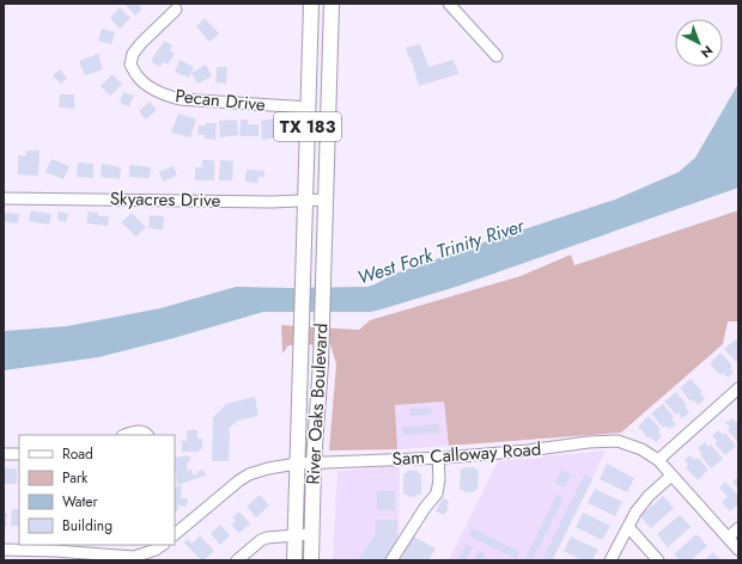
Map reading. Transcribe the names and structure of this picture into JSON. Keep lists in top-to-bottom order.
{
  "streets": {
    "main road": ["TX 183", "River Oaks Boulevard"],
    "street": ["Pecan Drive", "Skyacres Drive", "Sam Calloway Road"]
  },
  "crossings": [
    ["Pecan Drive", "TX 183"],
    ["TX 183", "Skyacres Drive"],
    ["TX 183", "River Oaks Boulevard"],
    ["Skyacres Drive", "River Oaks Boulevard"],
    ["River Oaks Boulevard", "Sam Calloway Road"]
  ],
  "water": ["West Fork Trinity River"],
  "legend": [
    "Road",
    "Park",
    "Water",
    "Building"
  ],
  "north": "bottom right"
}
